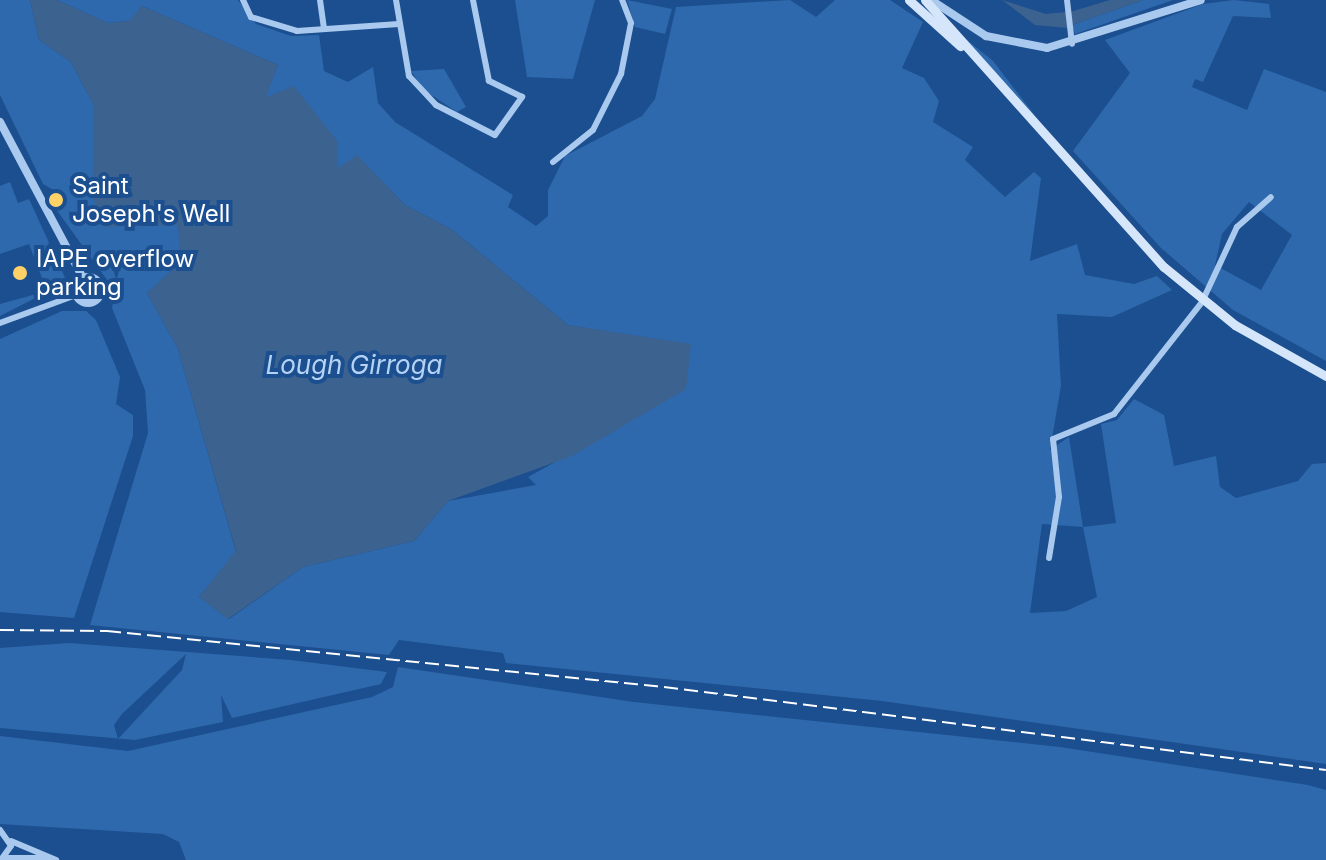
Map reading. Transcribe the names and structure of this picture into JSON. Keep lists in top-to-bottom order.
{
  "water": ["Lough Girroga"],
  "places": ["Saint Joseph's Well", "IAPE overflow parking"]
}
